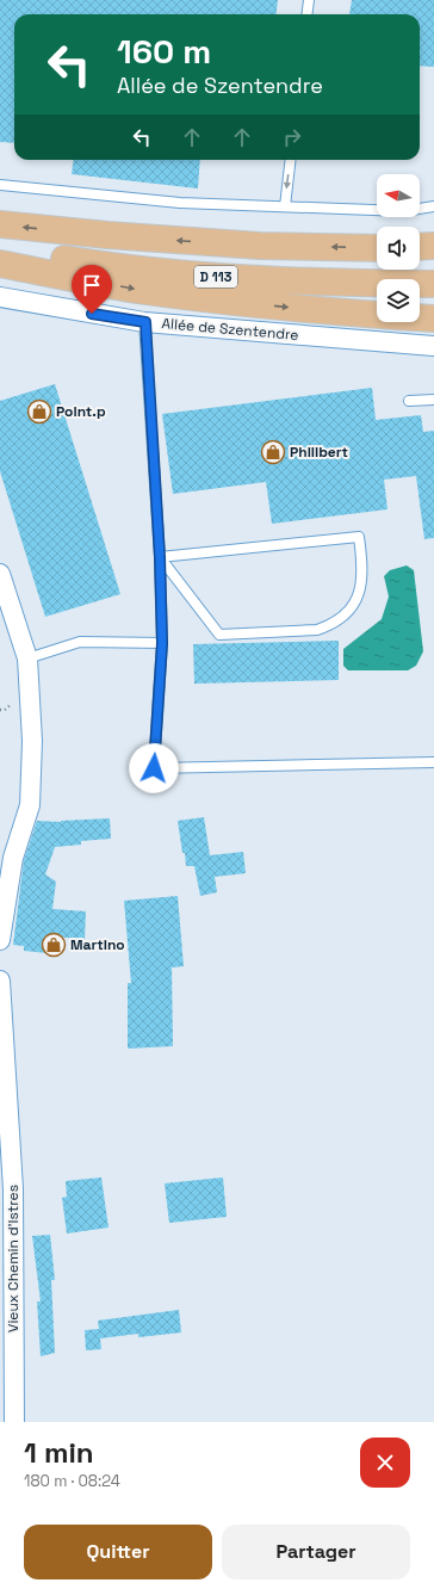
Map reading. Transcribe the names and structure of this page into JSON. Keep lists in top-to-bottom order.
{
  "streets": {
    "main road": ["D 113"],
    "street": ["Allée de Szentendre", "Vieux Chemin d'Istres"]
  },
  "places": {
    "shop": ["Point.p", "Philibert", "Martino"]
  },
  "north": "left",
  "page": {
    "turn": ["160 m", "Allée de Szentendre"],
    "heading": ["1 min", "180 m · 08:24"],
    "buttons": ["Quitter", "Partager"]
  }
}
